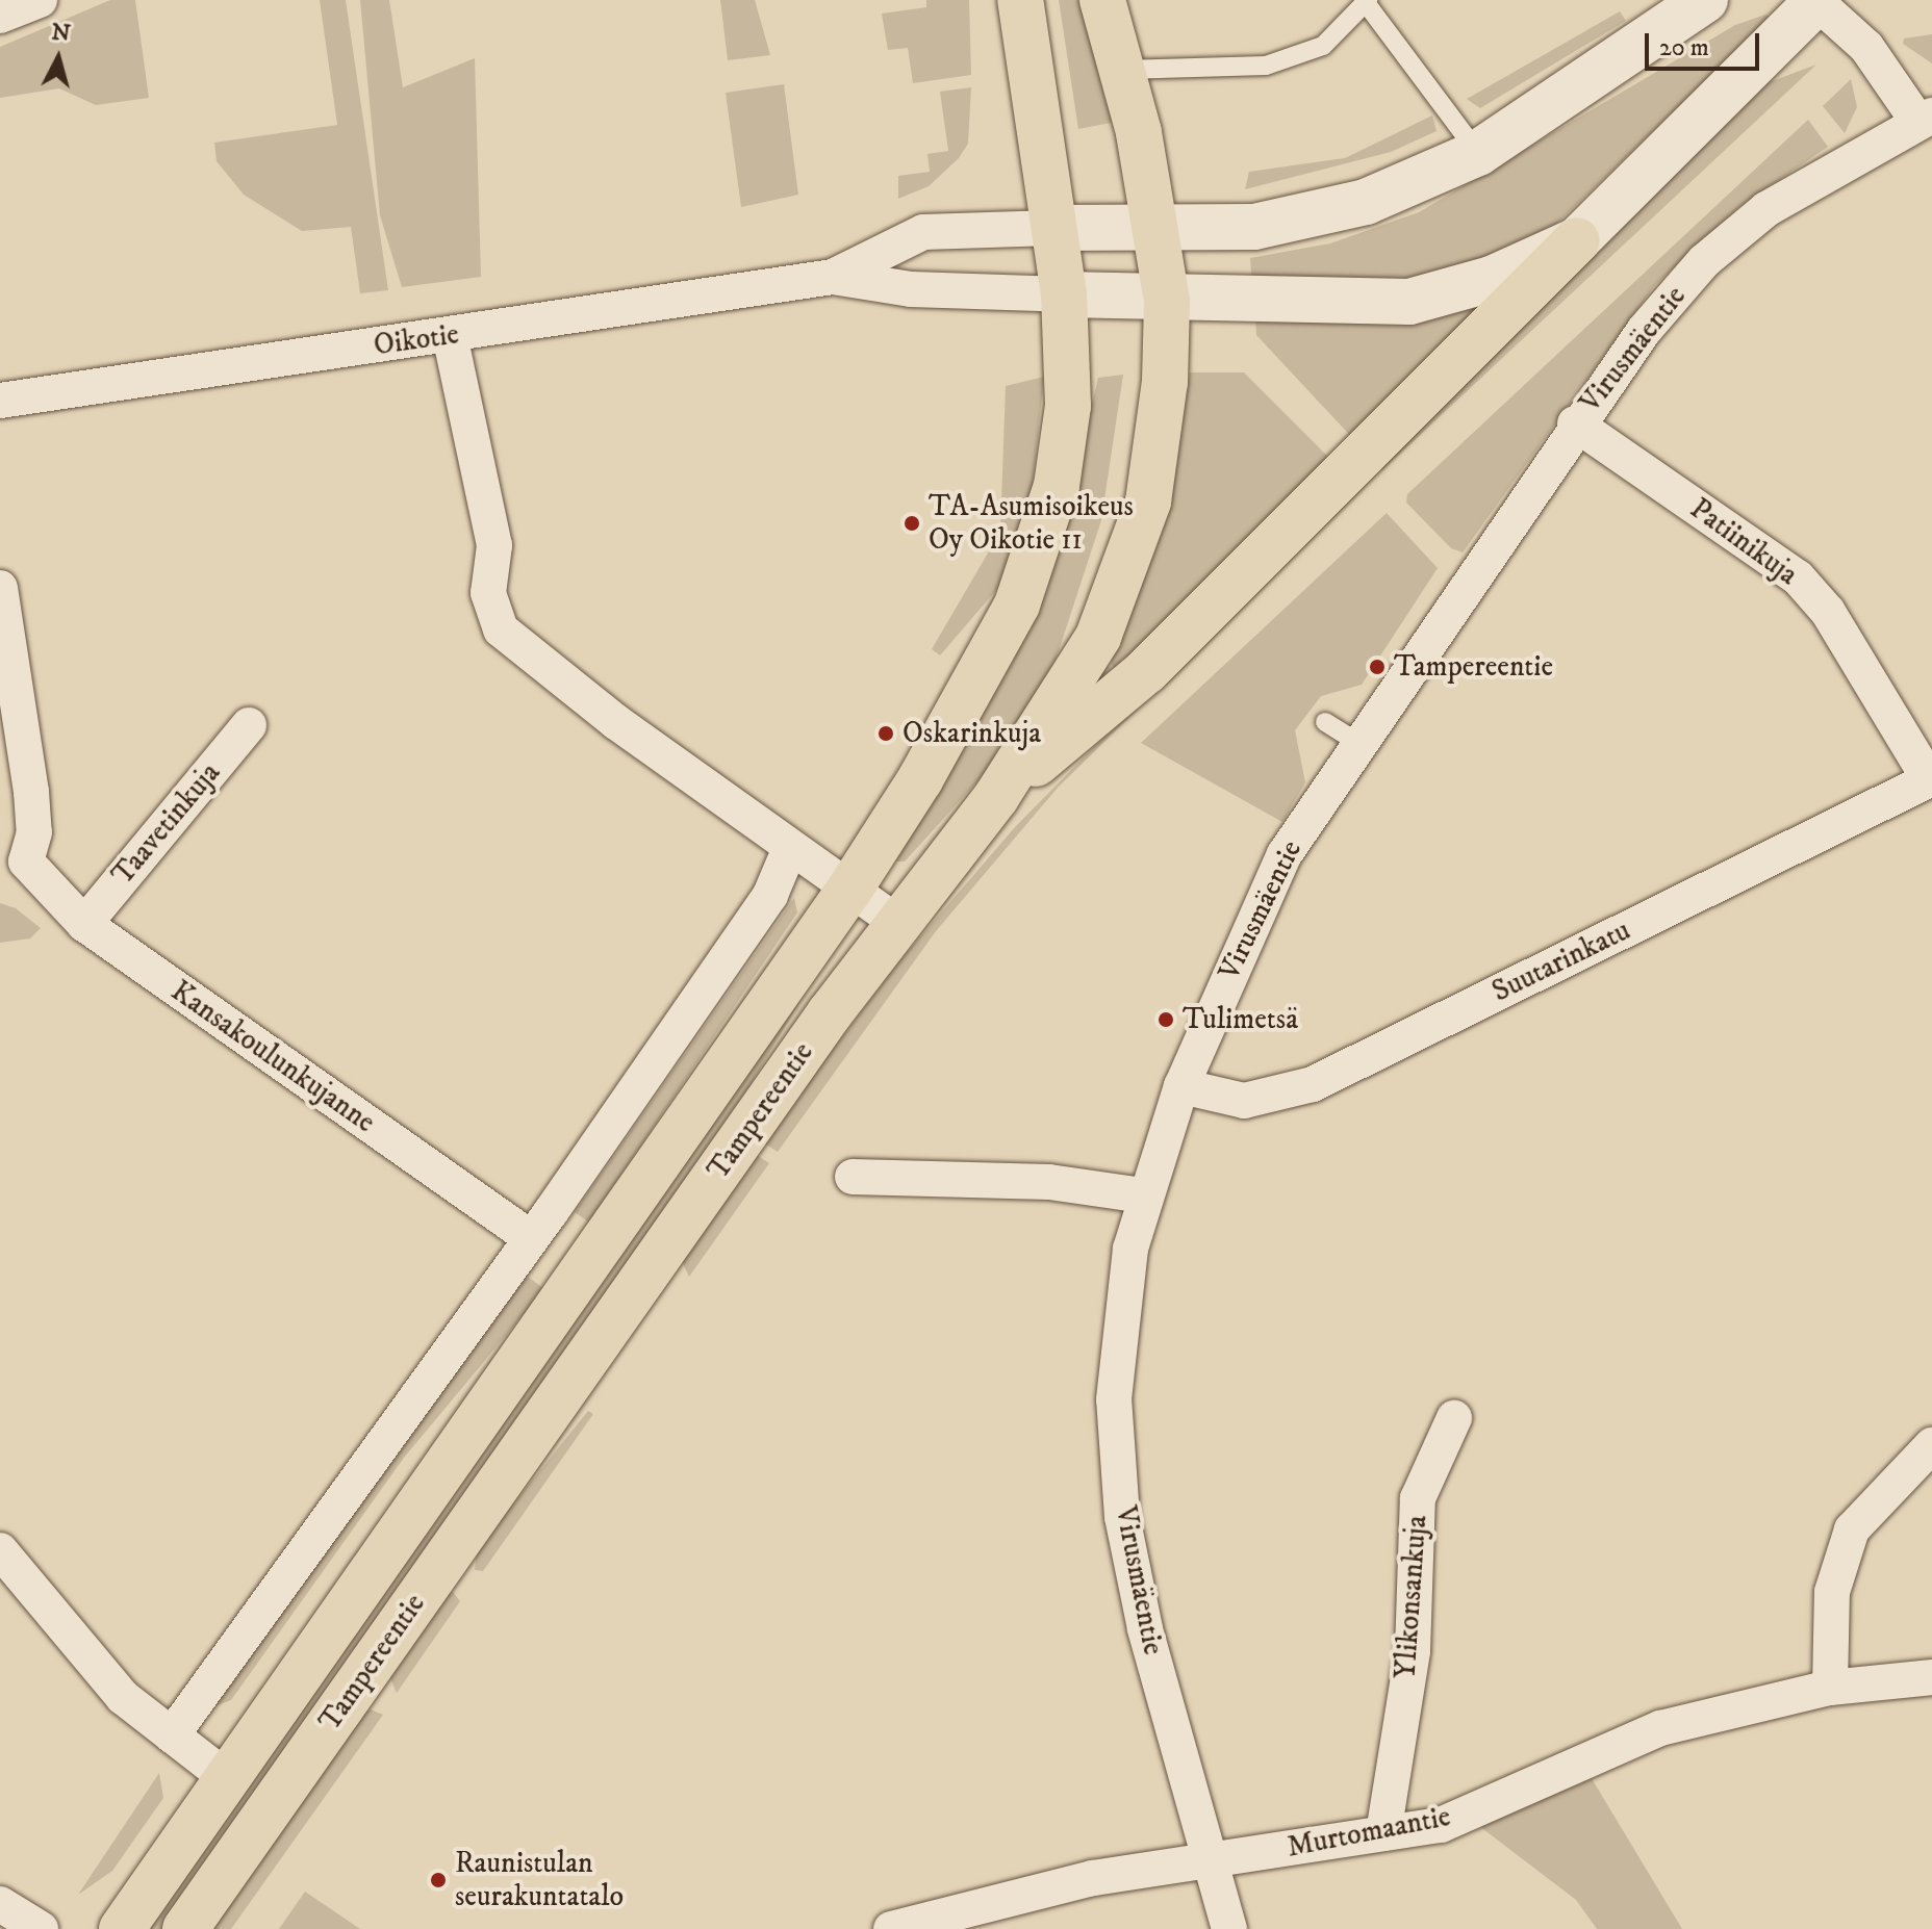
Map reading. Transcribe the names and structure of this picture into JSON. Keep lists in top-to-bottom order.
{
  "streets": {
    "highway": ["Tampereentie"],
    "street": [
      "Oikotie",
      "Virusmäentie",
      "Patiinikuja",
      "Taavetinkuja",
      "Suutarinkatu",
      "Kansakoulunkujanne",
      "Ylikonsankuja",
      "Murtomaantie"
    ]
  },
  "crossings": [
    ["Oikotie", "Tampereentie"],
    ["Virusmäentie", "Patiinikuja"],
    ["Virusmäentie", "Suutarinkatu"],
    ["Virusmäentie", "Murtomaantie"],
    ["Patiinikuja", "Suutarinkatu"],
    ["Taavetinkuja", "Kansakoulunkujanne"],
    ["Ylikonsankuja", "Murtomaantie"]
  ],
  "places": [
    "TA-Asumisoikeus Oy Oikotie 11",
    "Tampereentie",
    "Oskarinkuja",
    "Tulimetsä",
    "Raunistulan seurakuntatalo"
  ],
  "scale_bar": "20 m",
  "north": "top"
}
